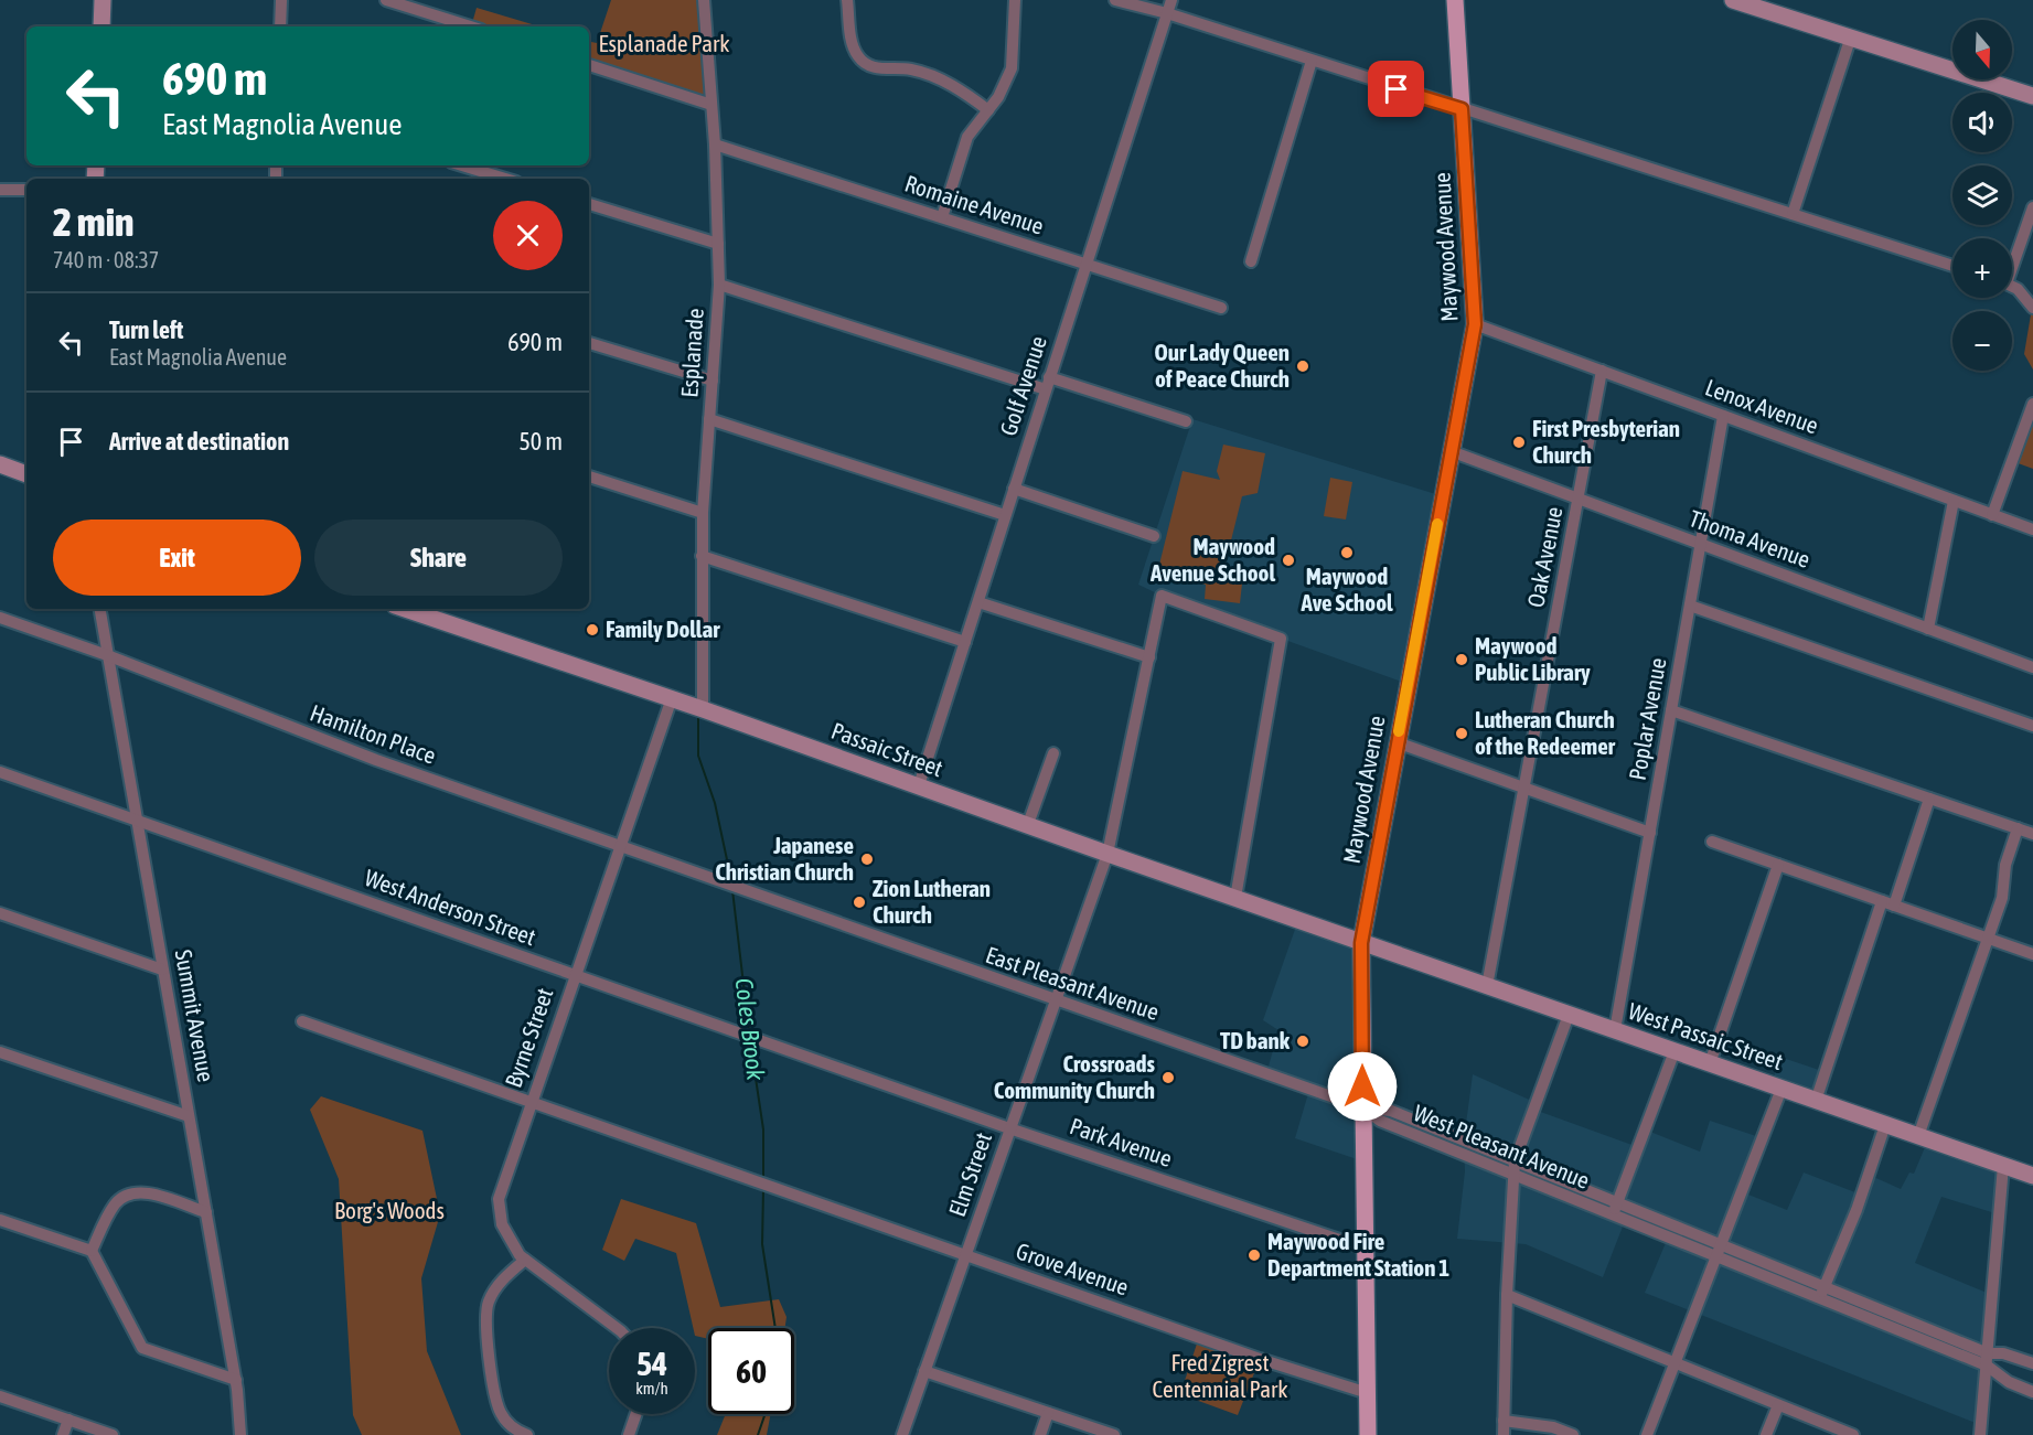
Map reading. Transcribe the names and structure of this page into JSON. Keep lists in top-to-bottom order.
{
  "streets": {
    "main road": ["Maywood Avenue", "Passaic Street", "West Passaic Street"],
    "street": [
      "Romaine Avenue",
      "Esplanade",
      "Golf Avenue",
      "Lenox Avenue",
      "Thoma Avenue",
      "Oak Avenue",
      "Poplar Avenue",
      "Hamilton Place",
      "West Anderson Street",
      "East Pleasant Avenue",
      "Summit Avenue",
      "Byrne Street",
      "Park Avenue",
      "West Pleasant Avenue",
      "Elm Street",
      "Grove Avenue"
    ]
  },
  "crossings": [
    ["Romaine Avenue", "Esplanade"],
    ["Romaine Avenue", "Golf Avenue"],
    ["Maywood Avenue", "Lenox Avenue"],
    ["Maywood Avenue", "Thoma Avenue"],
    ["Maywood Avenue", "Passaic Street"],
    ["Maywood Avenue", "East Pleasant Avenue"],
    ["Maywood Avenue", "West Passaic Street"],
    ["Maywood Avenue", "Park Avenue"],
    ["Maywood Avenue", "West Pleasant Avenue"],
    ["Maywood Avenue", "Grove Avenue"],
    ["Esplanade", "Passaic Street"],
    ["Golf Avenue", "Passaic Street"],
    ["Lenox Avenue", "Oak Avenue"],
    ["Lenox Avenue", "Poplar Avenue"],
    ["Thoma Avenue", "Oak Avenue"],
    ["Thoma Avenue", "Poplar Avenue"],
    ["Oak Avenue", "West Passaic Street"],
    ["Poplar Avenue", "West Passaic Street"],
    ["Hamilton Place", "East Pleasant Avenue"],
    ["Hamilton Place", "Summit Avenue"],
    ["Hamilton Place", "Byrne Street"],
    ["Passaic Street", "West Passaic Street"],
    ["Passaic Street", "Byrne Street"],
    ["Passaic Street", "Elm Street"],
    ["West Anderson Street", "Summit Avenue"],
    ["West Anderson Street", "Byrne Street"],
    ["West Anderson Street", "Park Avenue"],
    ["East Pleasant Avenue", "West Pleasant Avenue"],
    ["East Pleasant Avenue", "Elm Street"],
    ["Byrne Street", "Grove Avenue"],
    ["Park Avenue", "Elm Street"],
    ["Elm Street", "Grove Avenue"]
  ],
  "water": ["Coles Brook"],
  "parks": ["Esplanade Park", "Borg's Woods", "Fred Zigrest Centennial Park"],
  "places": [
    "Our Lady Queen of Peace Church",
    "First Presbyterian Church",
    "Maywood Ave School",
    "Maywood Avenue School",
    "Family Dollar",
    "Maywood Public Library",
    "Lutheran Church of the Redeemer",
    "Japanese Christian Church",
    "Zion Lutheran Church",
    "TD bank",
    "Crossroads Community Church",
    "Maywood Fire Department Station 1"
  ],
  "north": "bottom",
  "page": {
    "map_buttons": ["+", "−"],
    "turn": ["690 m", "East Magnolia Avenue"],
    "heading": ["2 min", "740 m · 08:37"],
    "list": [
      {
        "name": "Turn left",
        "note": "East Magnolia Avenue",
        "value": "690 m"
      },
      {
        "name": "Arrive at destination",
        "value": "50 m"
      }
    ],
    "buttons": ["Exit", "Share"],
    "speed": "54 km/h",
    "limit": "60"
  }
}
